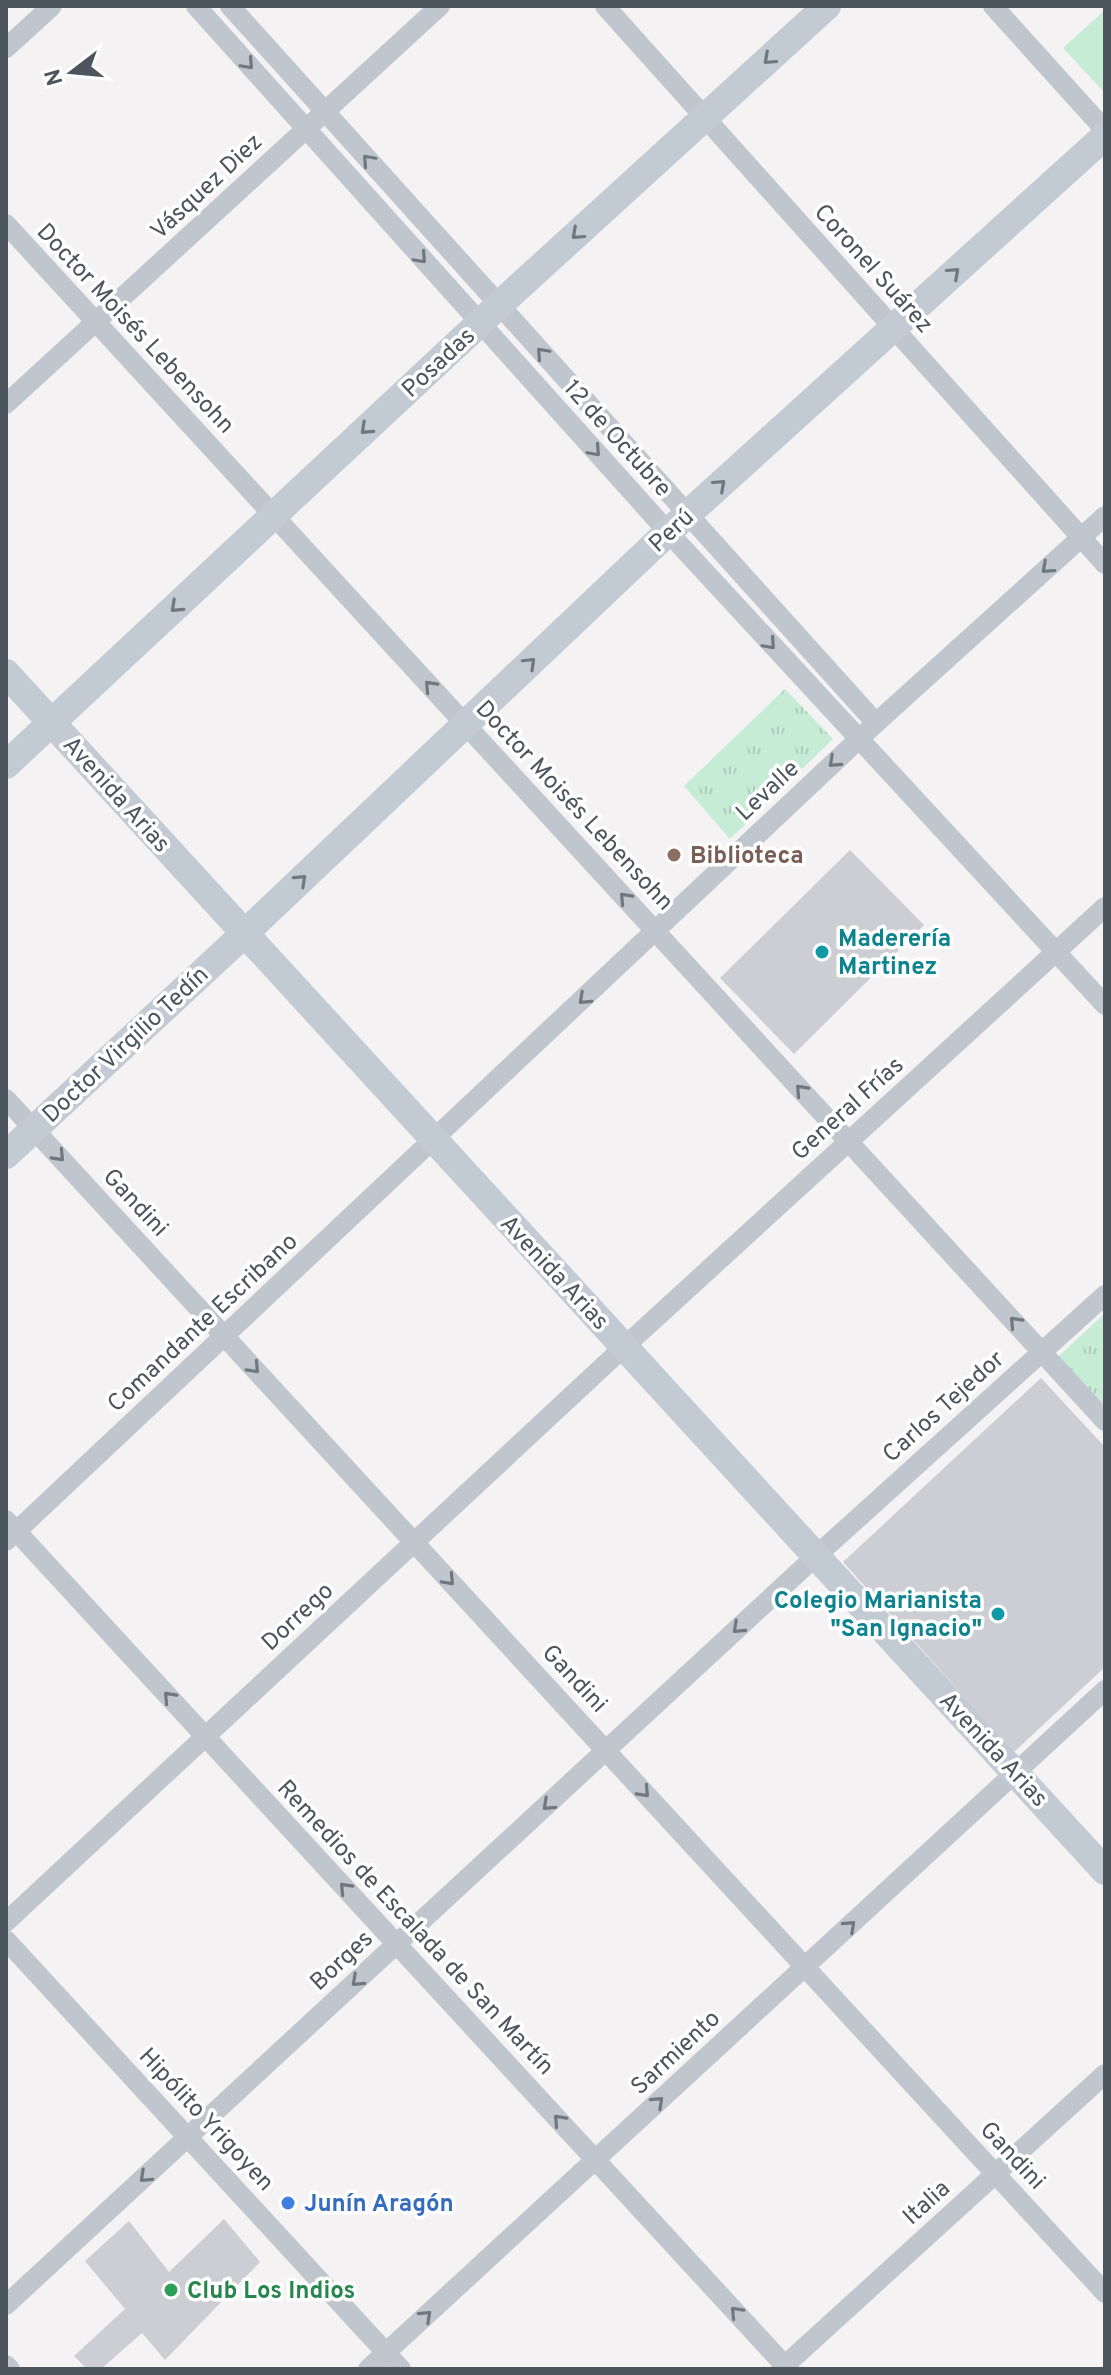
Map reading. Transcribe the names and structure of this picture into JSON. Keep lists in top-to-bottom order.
{
  "streets": {
    "main road": [
      "Posadas",
      "Perú",
      "Avenida Arias",
      "Doctor Virgilio Tedín"
    ],
    "street": [
      "Vásquez Diez",
      "Coronel Suárez",
      "Doctor Moisés Lebensohn",
      "12 de Octubre",
      "Levalle",
      "General Frías",
      "Gandini",
      "Comandante Escribano",
      "Carlos Tejedor",
      "Dorrego",
      "Remedios de Escalada de San Martín",
      "Borges",
      "Sarmiento",
      "Hipólito Yrigoyen",
      "Italia"
    ]
  },
  "crossings": [
    ["Vásquez Diez", "Doctor Moisés Lebensohn"],
    ["Vásquez Diez", "12 de Octubre"],
    ["Coronel Suárez", "Posadas"],
    ["Coronel Suárez", "Perú"],
    ["Coronel Suárez", "Levalle"],
    ["Doctor Moisés Lebensohn", "Posadas"],
    ["Doctor Moisés Lebensohn", "Perú"],
    ["Doctor Moisés Lebensohn", "Levalle"],
    ["Doctor Moisés Lebensohn", "General Frías"],
    ["Doctor Moisés Lebensohn", "Carlos Tejedor"],
    ["Posadas", "12 de Octubre"],
    ["Posadas", "Avenida Arias"],
    ["12 de Octubre", "Perú"],
    ["12 de Octubre", "Levalle"],
    ["12 de Octubre", "General Frías"],
    ["Perú", "Avenida Arias"],
    ["Perú", "Doctor Virgilio Tedín"],
    ["Levalle", "Avenida Arias"],
    ["Levalle", "Comandante Escribano"],
    ["Avenida Arias", "Doctor Virgilio Tedín"],
    ["Avenida Arias", "General Frías"],
    ["Avenida Arias", "Comandante Escribano"],
    ["Avenida Arias", "Carlos Tejedor"],
    ["Avenida Arias", "Dorrego"],
    ["Avenida Arias", "Borges"],
    ["Avenida Arias", "Sarmiento"],
    ["Doctor Virgilio Tedín", "Gandini"],
    ["General Frías", "Dorrego"],
    ["Gandini", "Comandante Escribano"],
    ["Gandini", "Dorrego"],
    ["Gandini", "Borges"],
    ["Gandini", "Sarmiento"],
    ["Gandini", "Italia"],
    ["Comandante Escribano", "Remedios de Escalada de San Martín"],
    ["Carlos Tejedor", "Borges"],
    ["Dorrego", "Remedios de Escalada de San Martín"],
    ["Remedios de Escalada de San Martín", "Borges"],
    ["Remedios de Escalada de San Martín", "Sarmiento"],
    ["Remedios de Escalada de San Martín", "Italia"],
    ["Borges", "Hipólito Yrigoyen"],
    ["Sarmiento", "Hipólito Yrigoyen"]
  ],
  "one_way": [
    "Doctor Moisés Lebensohn",
    "Posadas",
    "Perú",
    "Levalle",
    "Gandini",
    "Remedios de Escalada de San Martín",
    "Borges",
    "Sarmiento"
  ],
  "places": [
    "Biblioteca",
    "Maderería Martinez",
    "Colegio Marianista \"San Ignacio\"",
    "Junín Aragón",
    "Club Los Indios"
  ],
  "north": "left"
}
